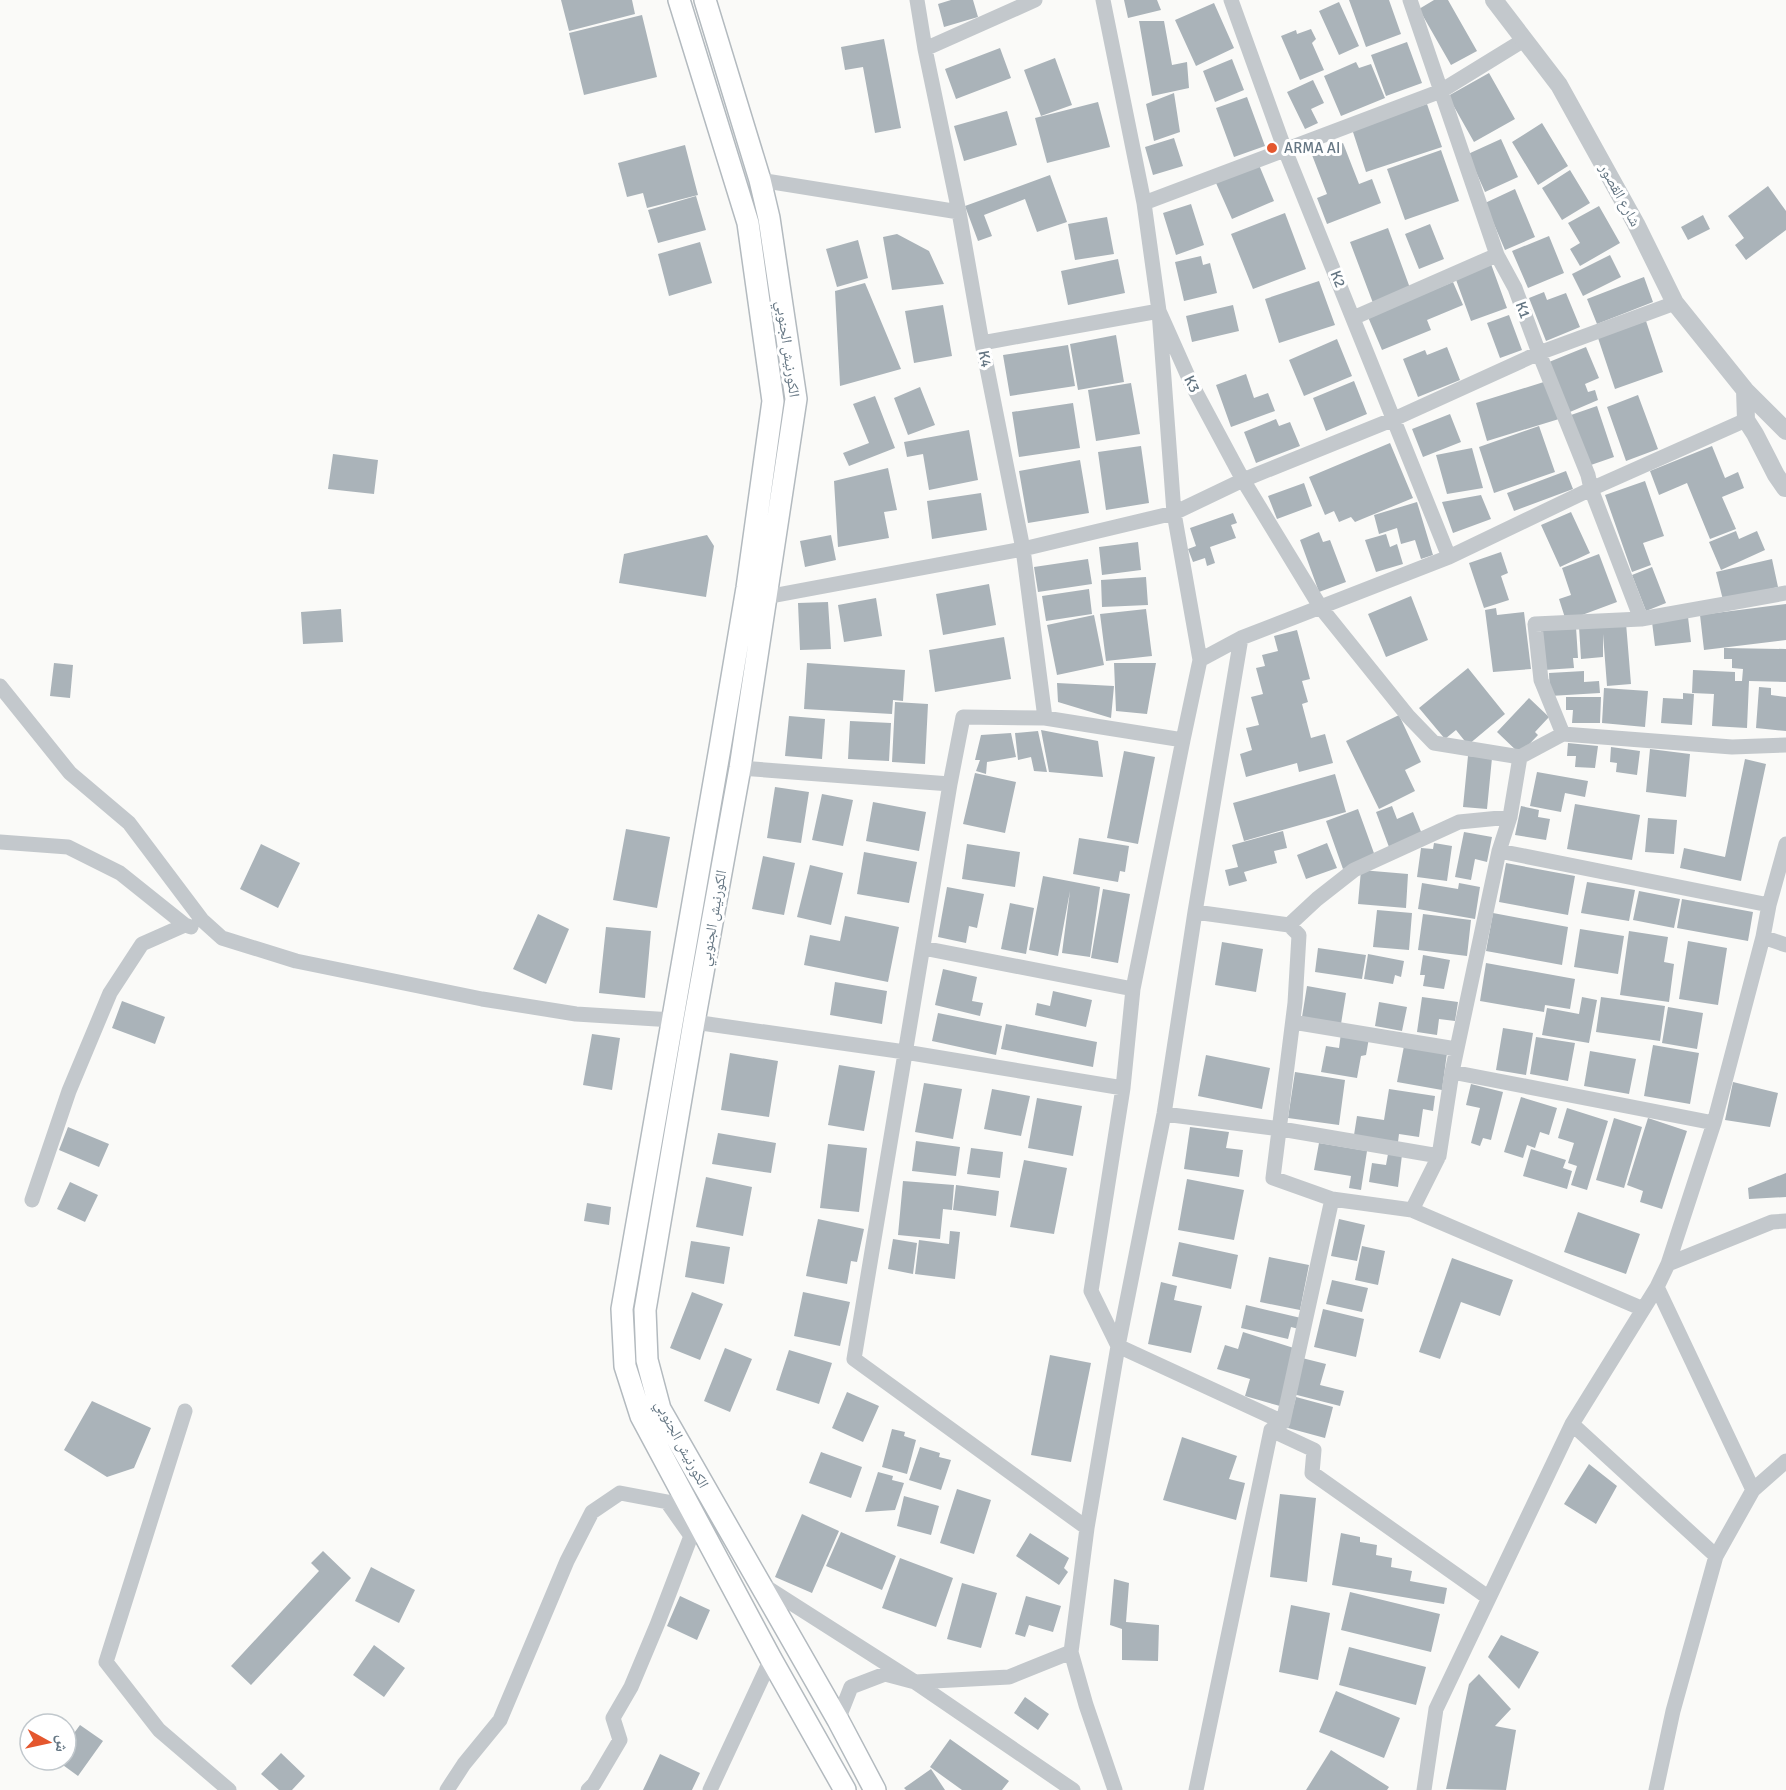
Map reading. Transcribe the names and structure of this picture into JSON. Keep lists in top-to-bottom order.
{
  "streets": {
    "main road": ["الكورنيش الجنوبي"],
    "street": [
      "شارع القصور",
      "K2",
      "K1",
      "K4",
      "K3"
    ]
  },
  "places": ["ARMA AI"],
  "north": "right"
}
